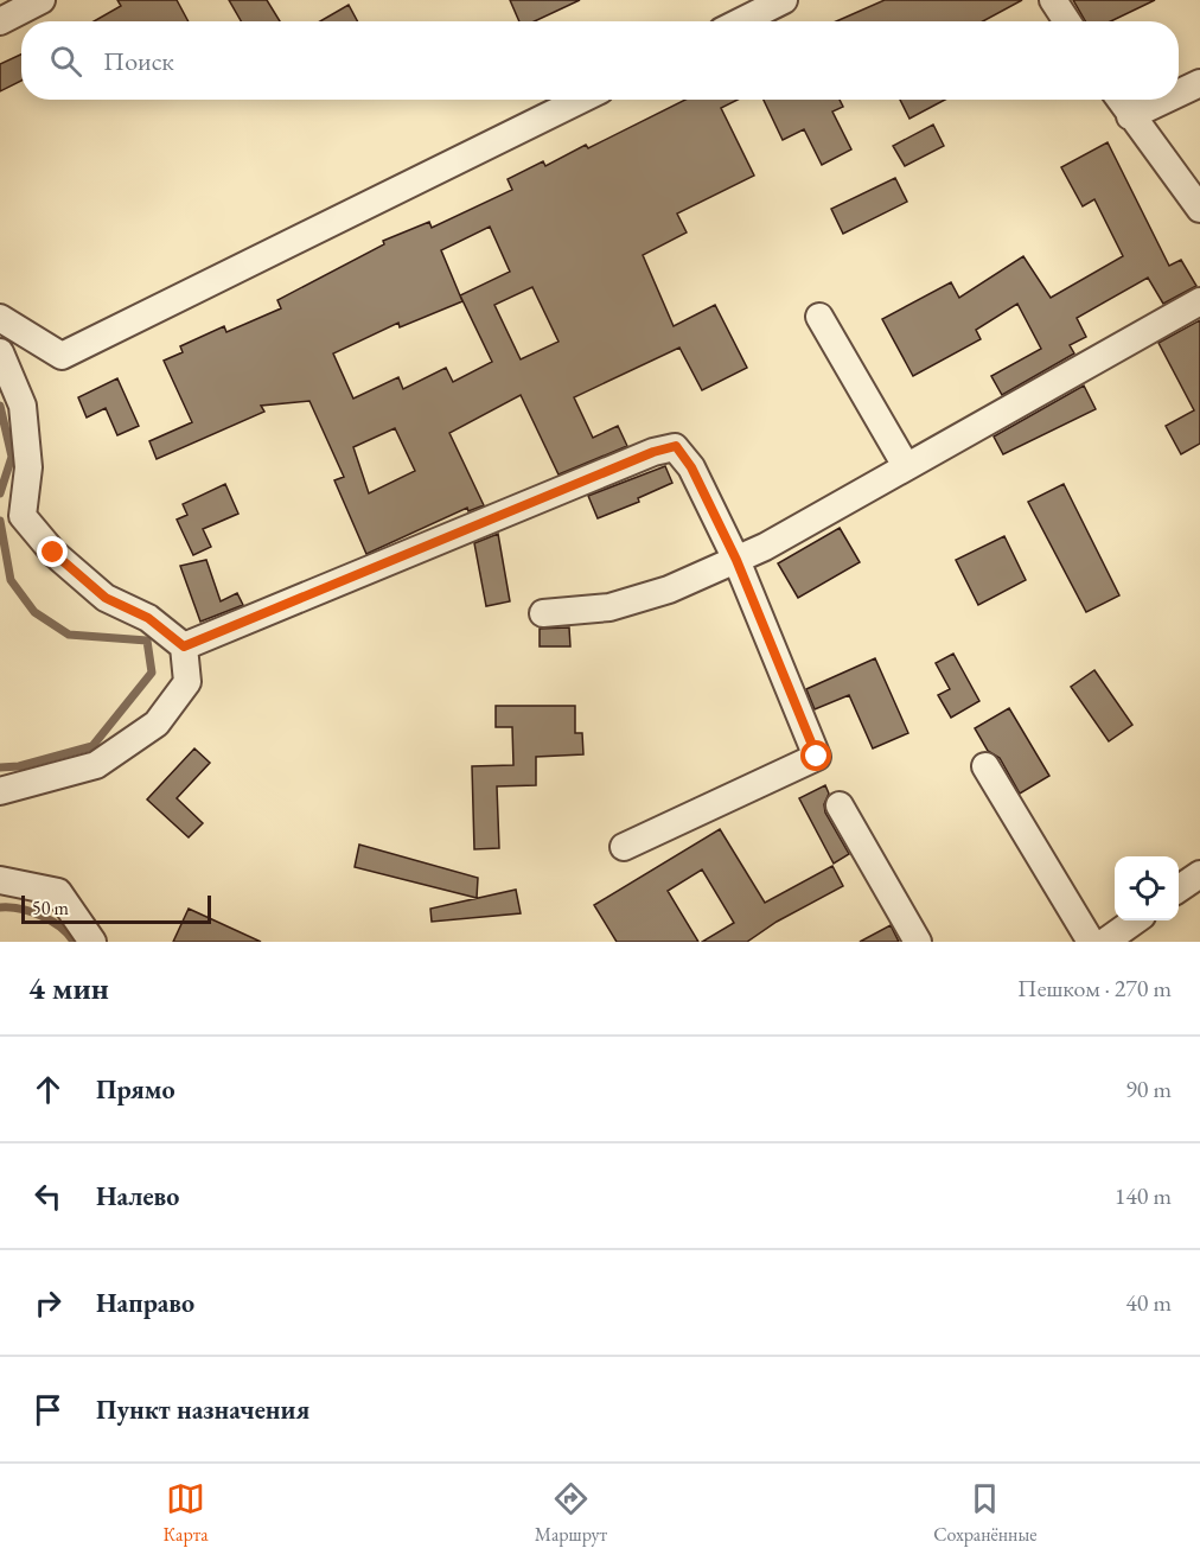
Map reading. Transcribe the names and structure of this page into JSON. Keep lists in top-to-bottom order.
{
  "scale_bar": "50 m",
  "page": {
    "search": "Поиск",
    "scale": "50 m",
    "heading": ["4 мин", "Пешком · 270 m"],
    "list": [
      ["Прямо", "90 m"],
      ["Налево", "140 m"],
      ["Направо", "40 m"],
      "Пункт назначения"
    ],
    "nav": ["Карта", "Маршрут", "Сохранённые"]
  }
}
